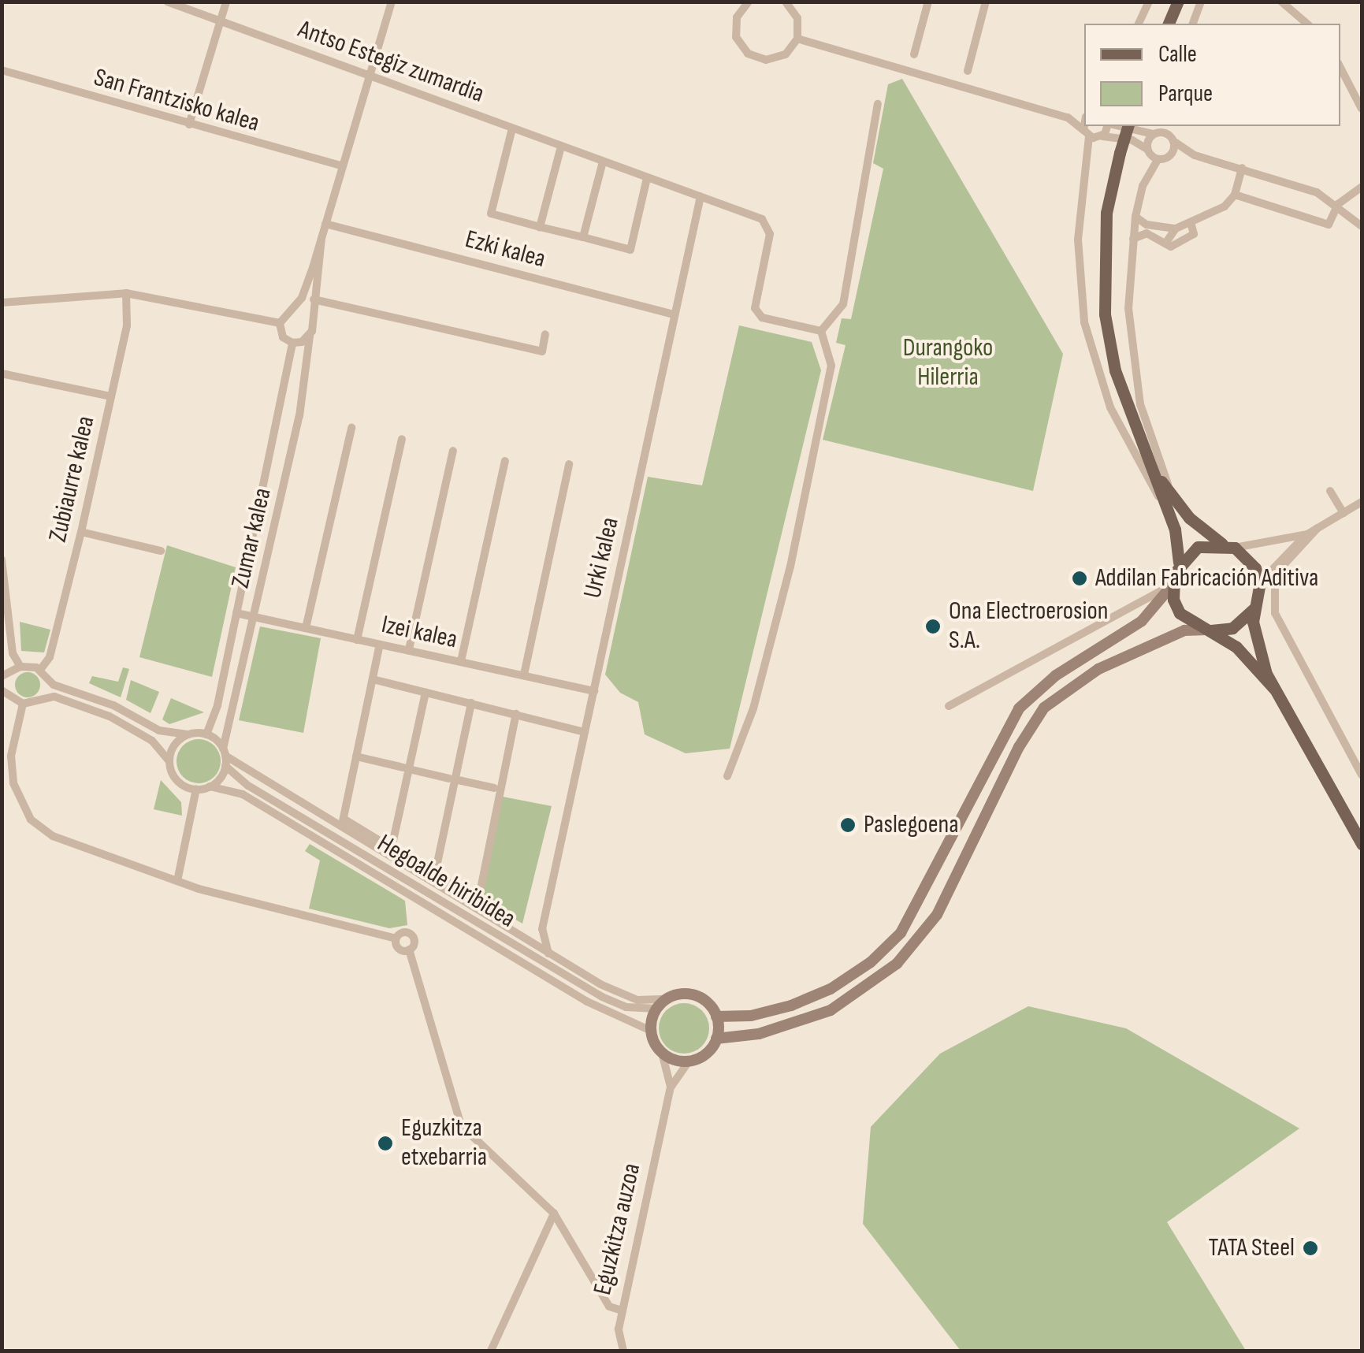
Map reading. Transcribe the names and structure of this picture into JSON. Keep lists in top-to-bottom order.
{
  "streets": {
    "street": [
      "Antso Estegiz zumardia",
      "San Frantzisko kalea",
      "Ezki kalea",
      "Zubiaurre kalea",
      "Zumar kalea",
      "Urki kalea",
      "Izei kalea",
      "Hegoalde hiribidea",
      "Eguzkitza auzoa"
    ]
  },
  "crossings": [
    ["Antso Estegiz zumardia", "Urki kalea"],
    ["Ezki kalea", "Urki kalea"],
    ["Zumar kalea", "Izei kalea"],
    ["Zumar kalea", "Hegoalde hiribidea"],
    ["Urki kalea", "Izei kalea"]
  ],
  "parks": ["Durangoko Hilerria"],
  "places": [
    "Addilan Fabricación Aditiva",
    "Ona Electroerosion S.A.",
    "Paslegoena",
    "Eguzkitza etxebarria",
    "TATA Steel"
  ],
  "legend": ["Calle", "Parque"]
}
